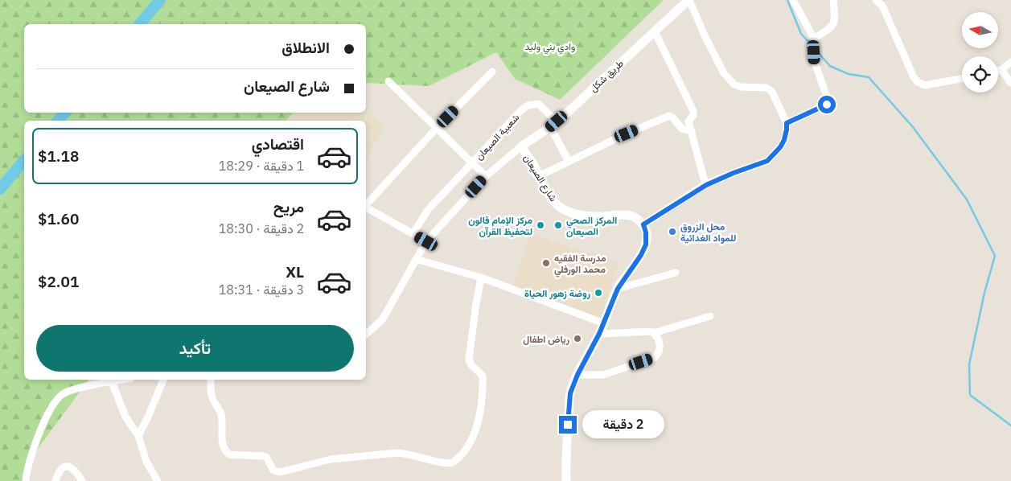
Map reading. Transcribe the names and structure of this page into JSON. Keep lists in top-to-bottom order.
{
  "streets": {
    "main road": ["طريق شكل", "شارع الصيعان"],
    "street": ["شعبية الصيعان"]
  },
  "crossings": [
    ["طريق شكل", "شعبية الصيعان"],
    ["طريق شكل", "شارع الصيعان"]
  ],
  "parks": ["وادي بني وليد"],
  "places": [
    "مركز الإمام قالون لتحفيظ القرآن",
    "المركز الصحي الصيعان",
    "محل الزروق للمواد الغدائية",
    "مدرسة الفقيه محمد الورفلي",
    "روضة زهور الحياة",
    "رياض اطفال"
  ],
  "north": "left",
  "page": {
    "banner": ["الانطلاق", "شارع الصيعان"],
    "list": [
      {
        "name": "اقتصادي",
        "note": "1 دقيقة · 18:29",
        "value": "$1.18"
      },
      {
        "name": "مريح",
        "note": "2 دقيقة · 18:30",
        "value": "$1.60"
      },
      {
        "name": "XL",
        "note": "3 دقيقة · 18:31",
        "value": "$2.01"
      }
    ],
    "buttons": "تأكيد",
    "bubble": "2 دقيقة"
  }
}
